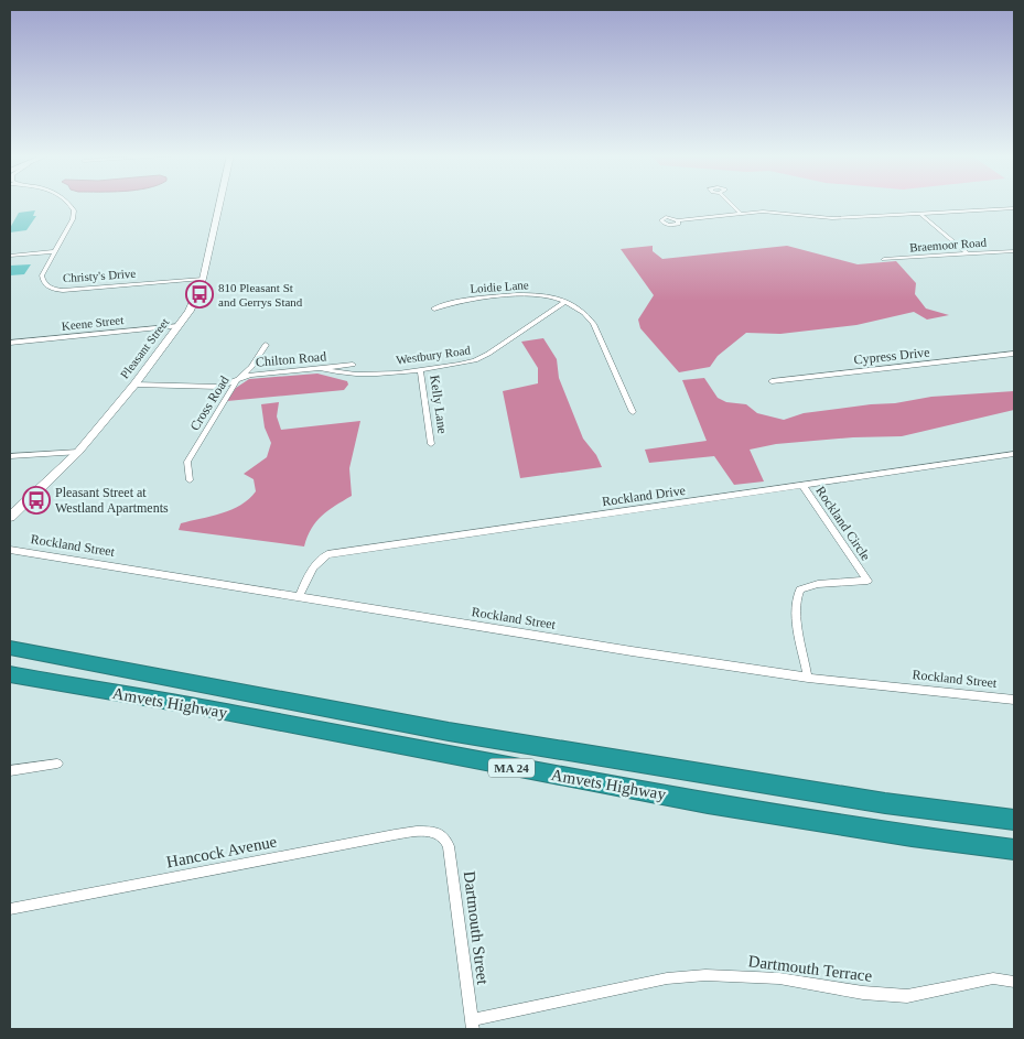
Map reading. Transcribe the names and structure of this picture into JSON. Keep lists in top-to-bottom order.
{
  "streets": {
    "highway": ["Amvets Highway", "MA 24"],
    "main road": ["Pleasant Street"],
    "street": [
      "Braemoor Road",
      "Christy's Drive",
      "Loidie Lane",
      "Keene Street",
      "Westbury Road",
      "Cypress Drive",
      "Chilton Road",
      "Cross Road",
      "Kelly Lane",
      "Rockland Drive",
      "Rockland Circle",
      "Rockland Street",
      "Hancock Avenue",
      "Dartmouth Street",
      "Dartmouth Terrace"
    ]
  },
  "crossings": [
    ["Christy's Drive", "Pleasant Street"],
    ["Loidie Lane", "Westbury Road"],
    ["Keene Street", "Pleasant Street"],
    ["Pleasant Street", "Chilton Road"],
    ["Westbury Road", "Chilton Road"],
    ["Westbury Road", "Kelly Lane"],
    ["Chilton Road", "Cross Road"],
    ["Rockland Drive", "Rockland Circle"],
    ["Rockland Drive", "Rockland Street"],
    ["Rockland Circle", "Rockland Street"],
    ["Hancock Avenue", "Dartmouth Street"],
    ["Dartmouth Street", "Dartmouth Terrace"]
  ],
  "places": {
    "bus stop": ["810 Pleasant St and Gerrys Stand", "Pleasant Street at Westland Apartments"]
  }
}
